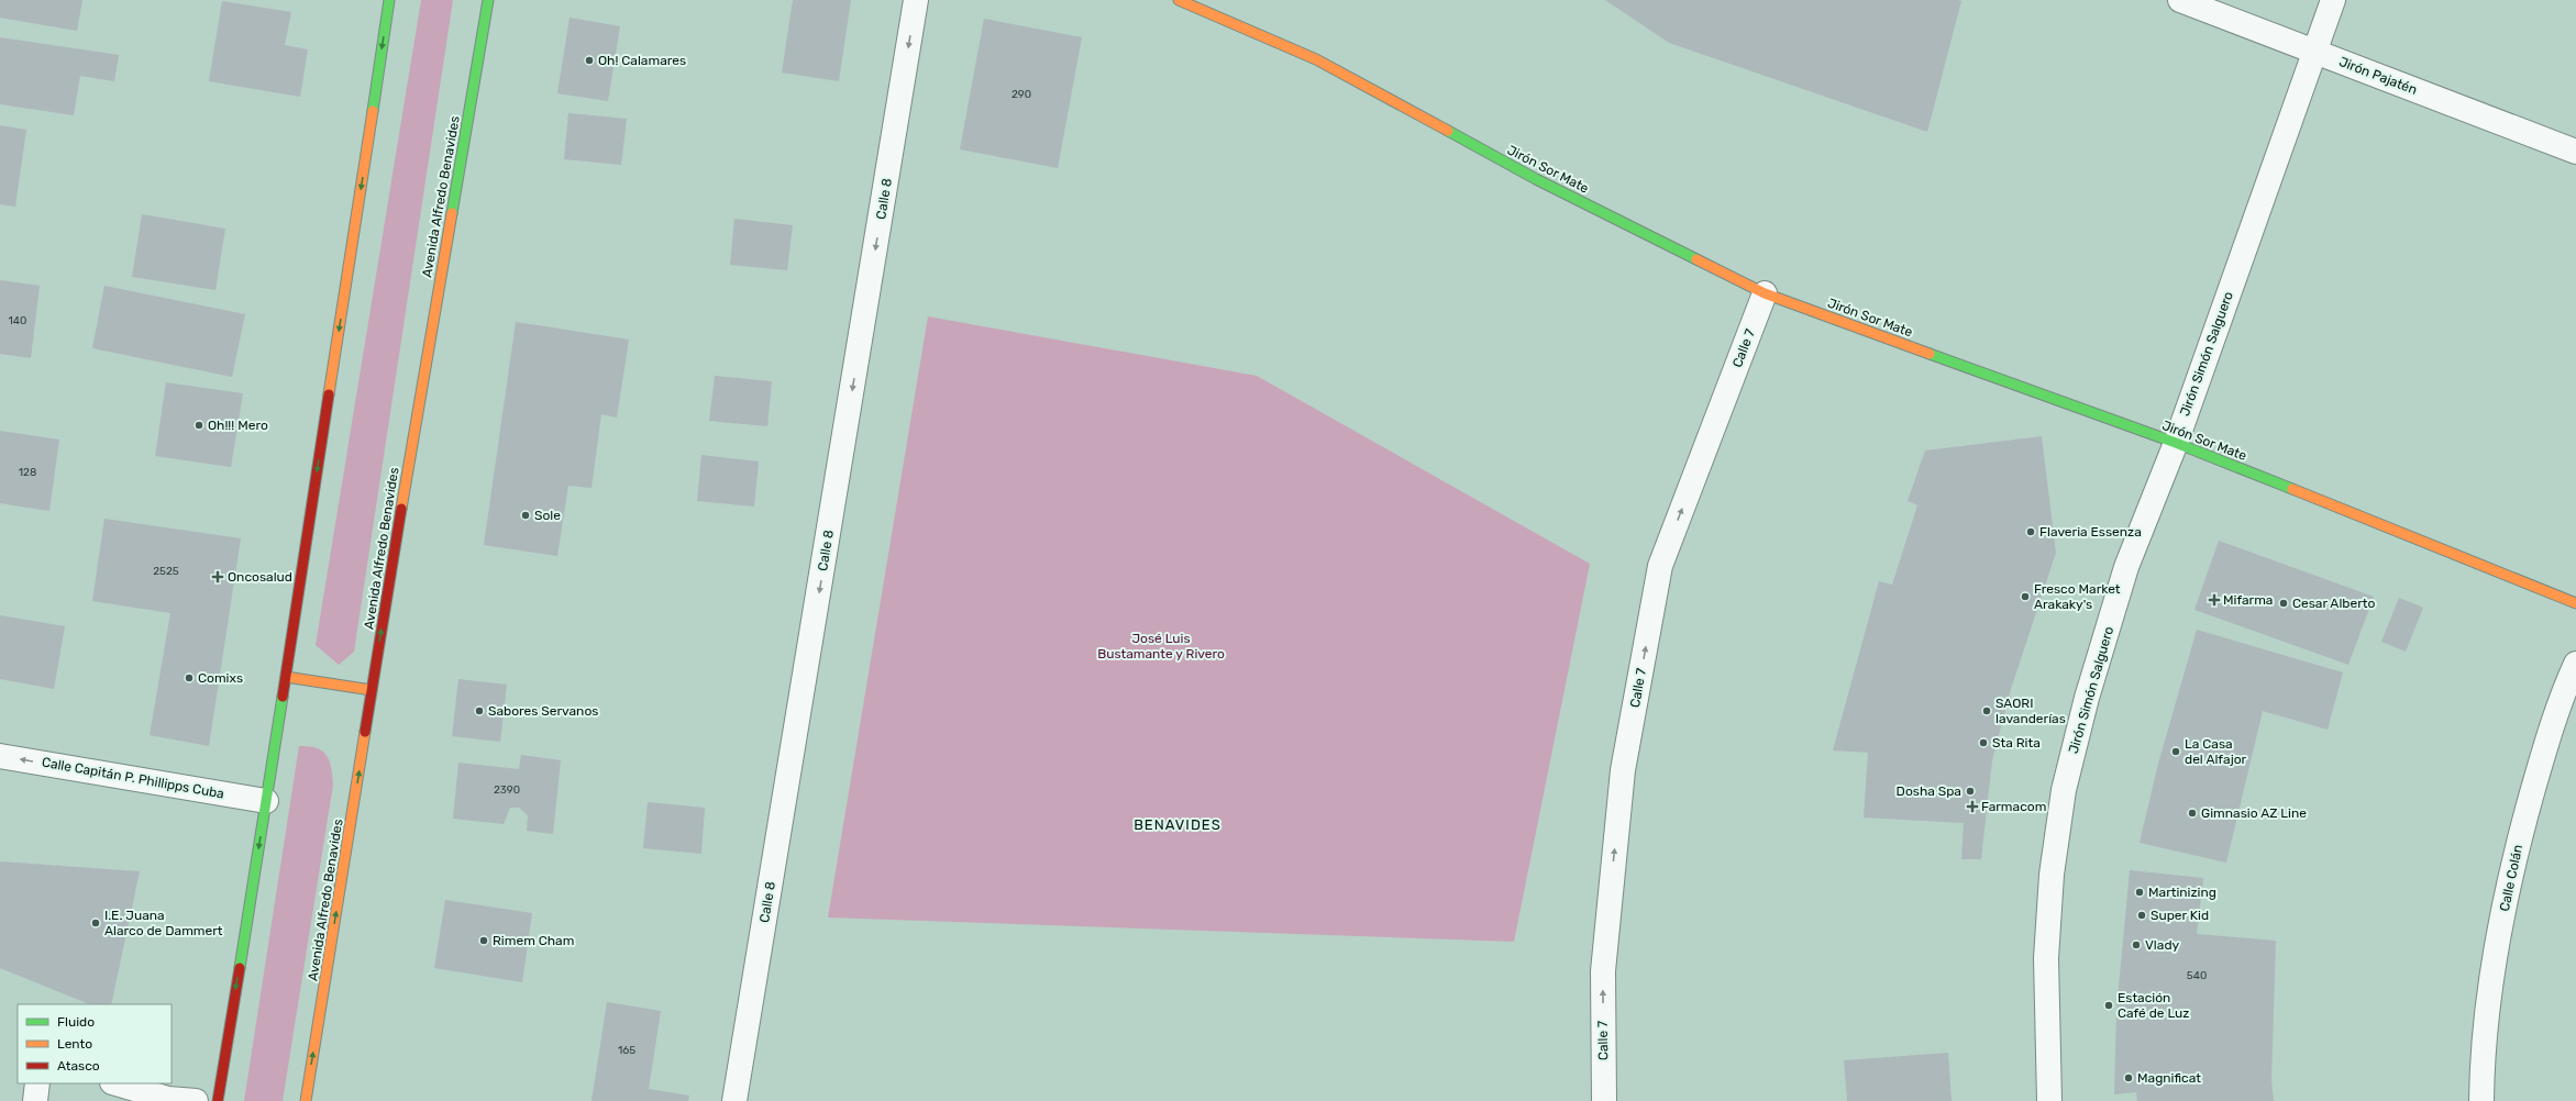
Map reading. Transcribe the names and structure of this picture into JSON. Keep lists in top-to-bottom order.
{
  "streets": {
    "main road": ["Jirón Sor Mate", "Avenida Alfredo Benavides"],
    "street": [
      "Jirón Pajatén",
      "Calle 8",
      "Calle 7",
      "Jirón Simón Salguero",
      "Calle Capitán P. Phillipps Cuba",
      "Calle Colán"
    ]
  },
  "crossings": [
    ["Jirón Pajatén", "Jirón Simón Salguero"],
    ["Jirón Sor Mate", "Calle 7"],
    ["Jirón Sor Mate", "Jirón Simón Salguero"]
  ],
  "one_way": ["Calle 8", "Calle 7", "Calle Capitán P. Phillipps Cuba"],
  "districts": ["BENAVIDES"],
  "parks": ["José Luis Bustamante y Rivero"],
  "places": {
    "other": [
      "Oh! Calamares",
      "Oh!!! Mero",
      "Sole",
      "Flaveria Essenza",
      "Fresco Market Arakaky's",
      "Cesar Alberto",
      "Comixs",
      "Sabores Servanos",
      "SAORI lavanderías",
      "Sta Rita",
      "La Casa del Alfajor",
      "Dosha Spa",
      "Gimnasio AZ Line",
      "Martinizing",
      "Super Kid",
      "I.E. Juana Alarco de Dammert",
      "Rimem Cham",
      "Vlady",
      "Estación Café de Luz",
      "Magnificat"
    ],
    "health": ["Oncosalud", "Mifarma", "Farmacom"]
  },
  "house_numbers": [
    "290",
    "140",
    "128",
    "2525",
    "2390",
    "540",
    "165"
  ],
  "legend": ["Fluido", "Lento", "Atasco"]
}
